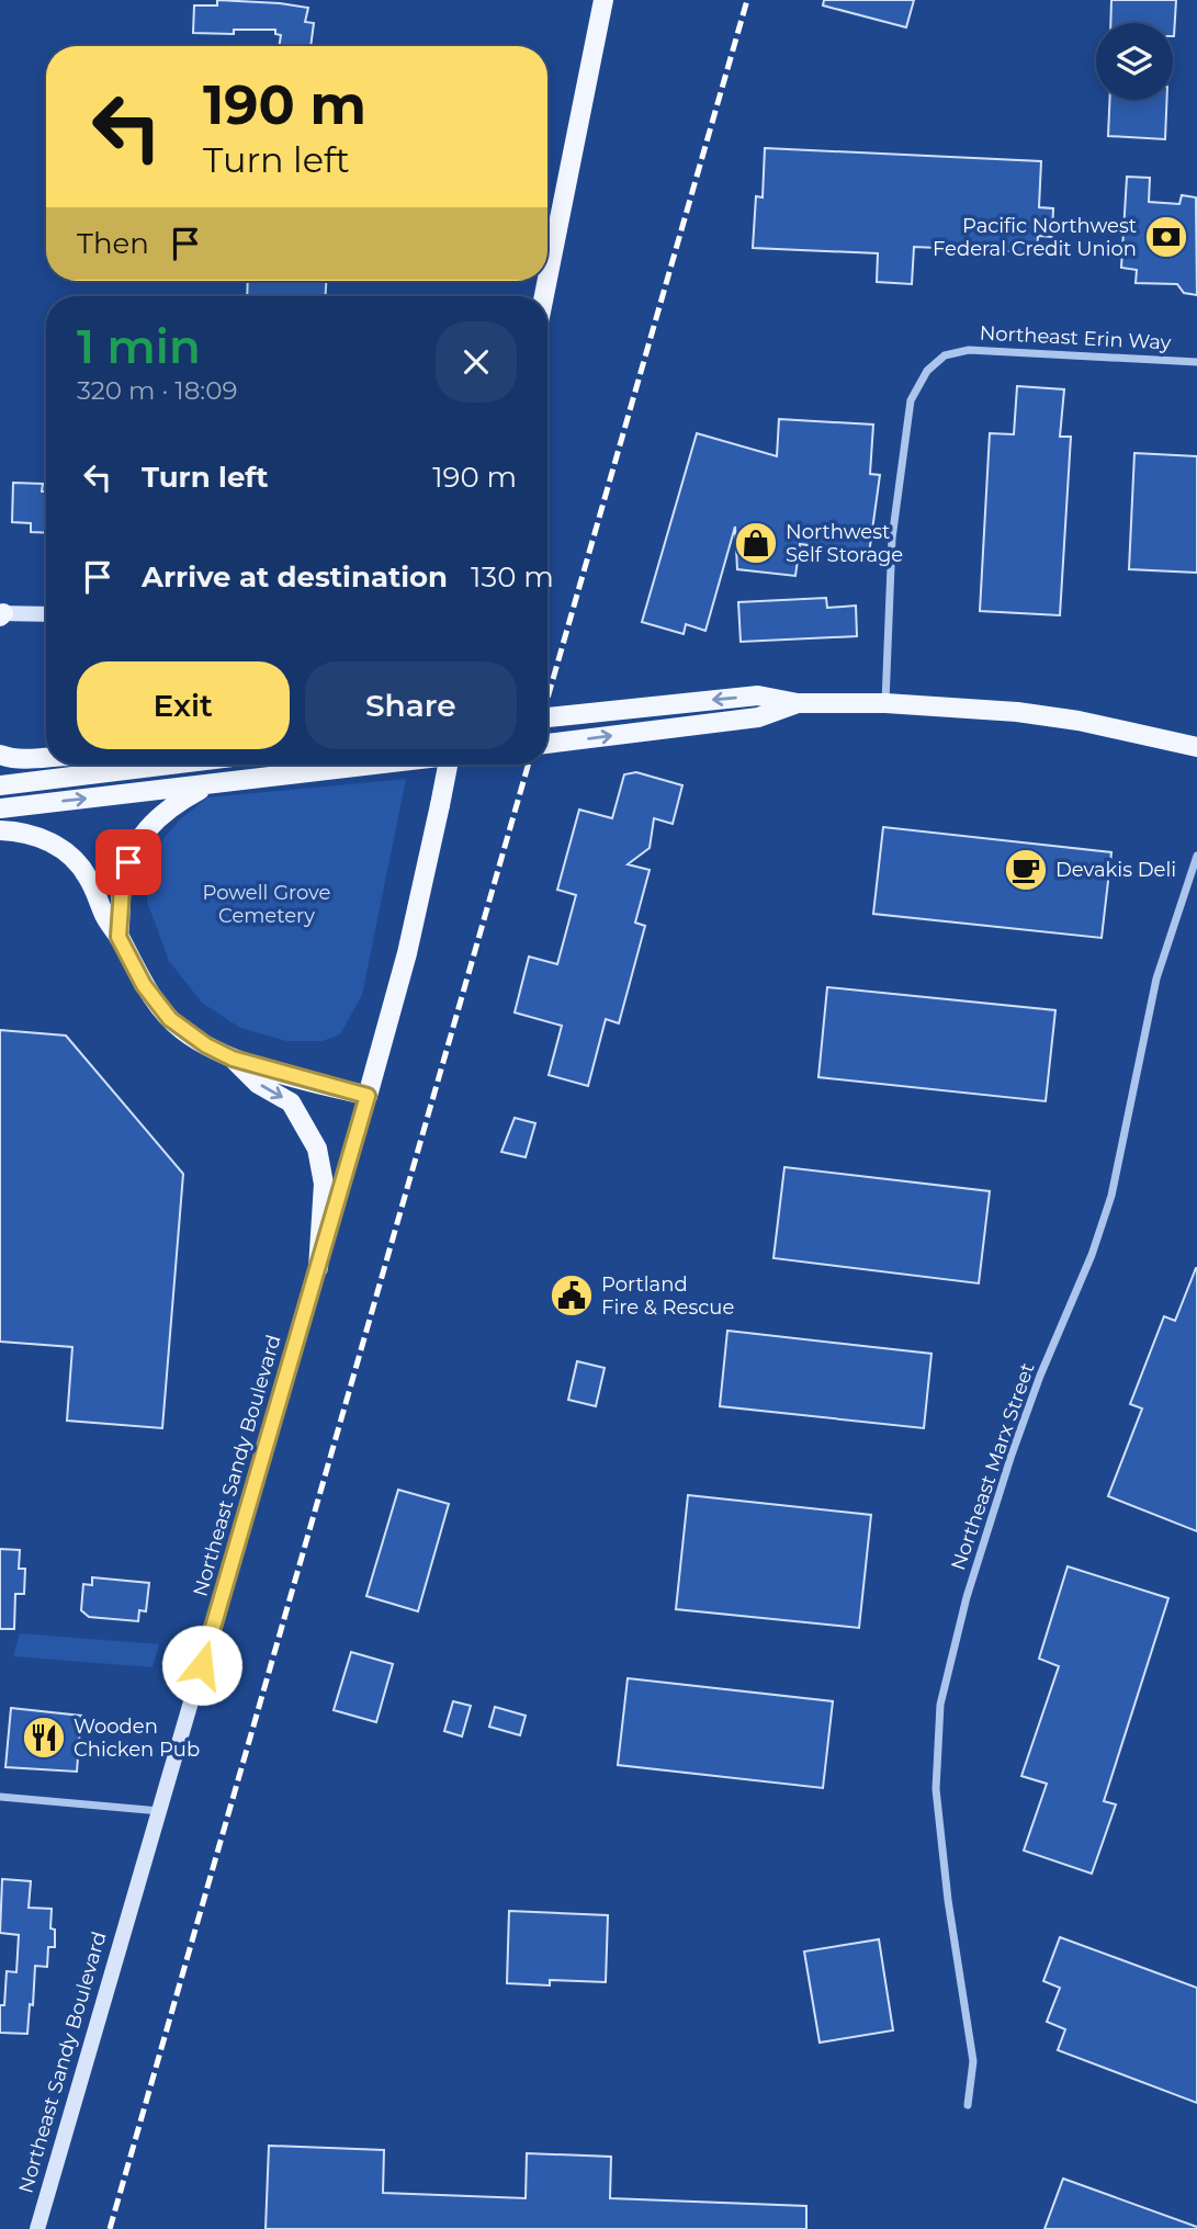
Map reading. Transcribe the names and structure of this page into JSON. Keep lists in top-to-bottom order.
{
  "streets": {
    "main road": ["Northeast Sandy Boulevard"],
    "street": ["Northeast Erin Way", "Northeast Marx Street"]
  },
  "parks": ["Powell Grove Cemetery"],
  "places": {
    "bank": ["Pacific Northwest Federal Credit Union"],
    "shop": ["Northwest Self Storage"],
    "cafe": ["Devakis Deli"],
    "public building": ["Portland Fire & Rescue"],
    "restaurant": ["Wooden Chicken Pub"]
  },
  "page": {
    "turn": ["190 m", "Turn left"],
    "then": "Then",
    "heading": ["1 min", "320 m · 18:09"],
    "list": [
      {
        "name": "Turn left",
        "value": "190 m"
      },
      {
        "name": "Arrive at destination",
        "value": "130 m"
      }
    ],
    "buttons": ["Exit", "Share"]
  }
}
